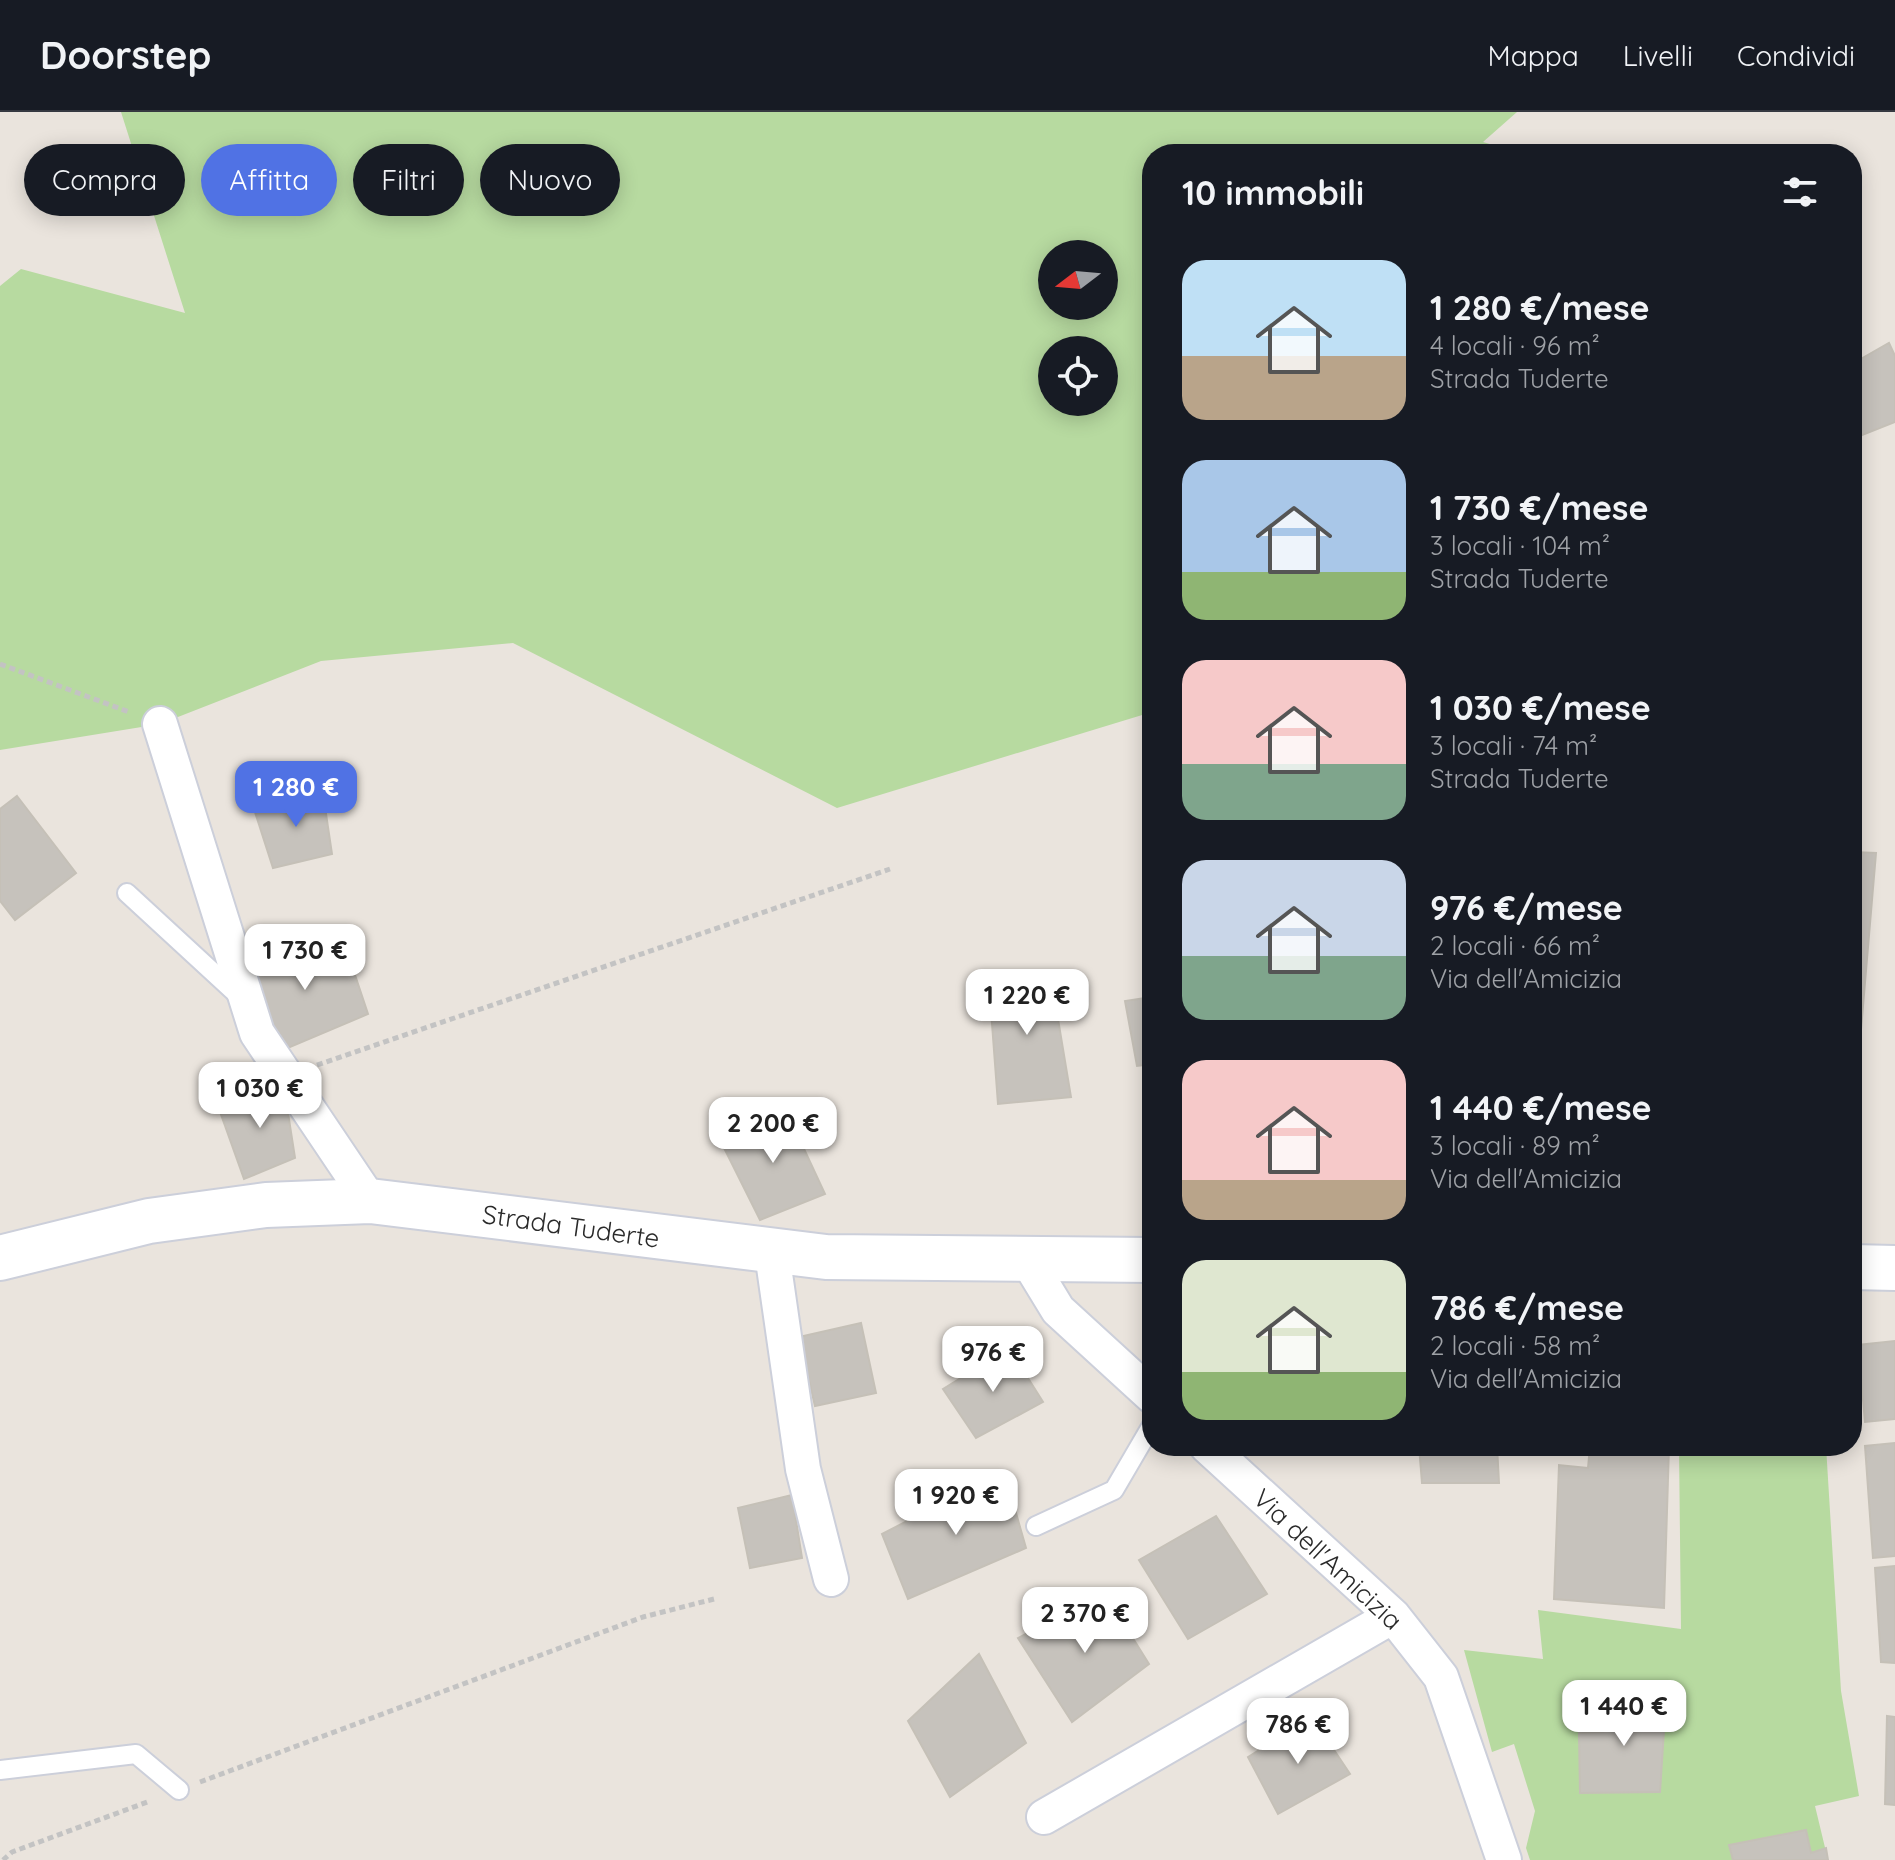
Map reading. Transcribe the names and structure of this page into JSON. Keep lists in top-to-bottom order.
{
  "streets": {
    "main road": ["Strada Tuderte"],
    "street": ["Via dell'Amicizia"]
  },
  "north": "left",
  "page": {
    "header": "Doorstep",
    "nav": ["Mappa", "Livelli", "Condividi"],
    "chip": [
      "Compra",
      "Affitta",
      "Filtri",
      "Nuovo"
    ],
    "heading": "10 immobili",
    "list": [
      {
        "name": "1 280 €/mese",
        "note": "4 locali · 96 m² · Strada Tuderte"
      },
      {
        "name": "1 730 €/mese",
        "note": "3 locali · 104 m² · Strada Tuderte"
      },
      {
        "name": "1 030 €/mese",
        "note": "3 locali · 74 m² · Strada Tuderte"
      },
      {
        "name": "976 €/mese",
        "note": "2 locali · 66 m² · Via dell'Amicizia"
      },
      {
        "name": "1 440 €/mese",
        "note": "3 locali · 89 m² · Via dell'Amicizia"
      },
      {
        "name": "786 €/mese",
        "note": "2 locali · 58 m² · Via dell'Amicizia"
      }
    ],
    "price": [
      "1 280 €",
      "1 730 €",
      "1 220 €",
      "1 030 €",
      "2 200 €",
      "976 €",
      "1 920 €",
      "2 370 €",
      "1 440 €",
      "786 €"
    ]
  }
}
